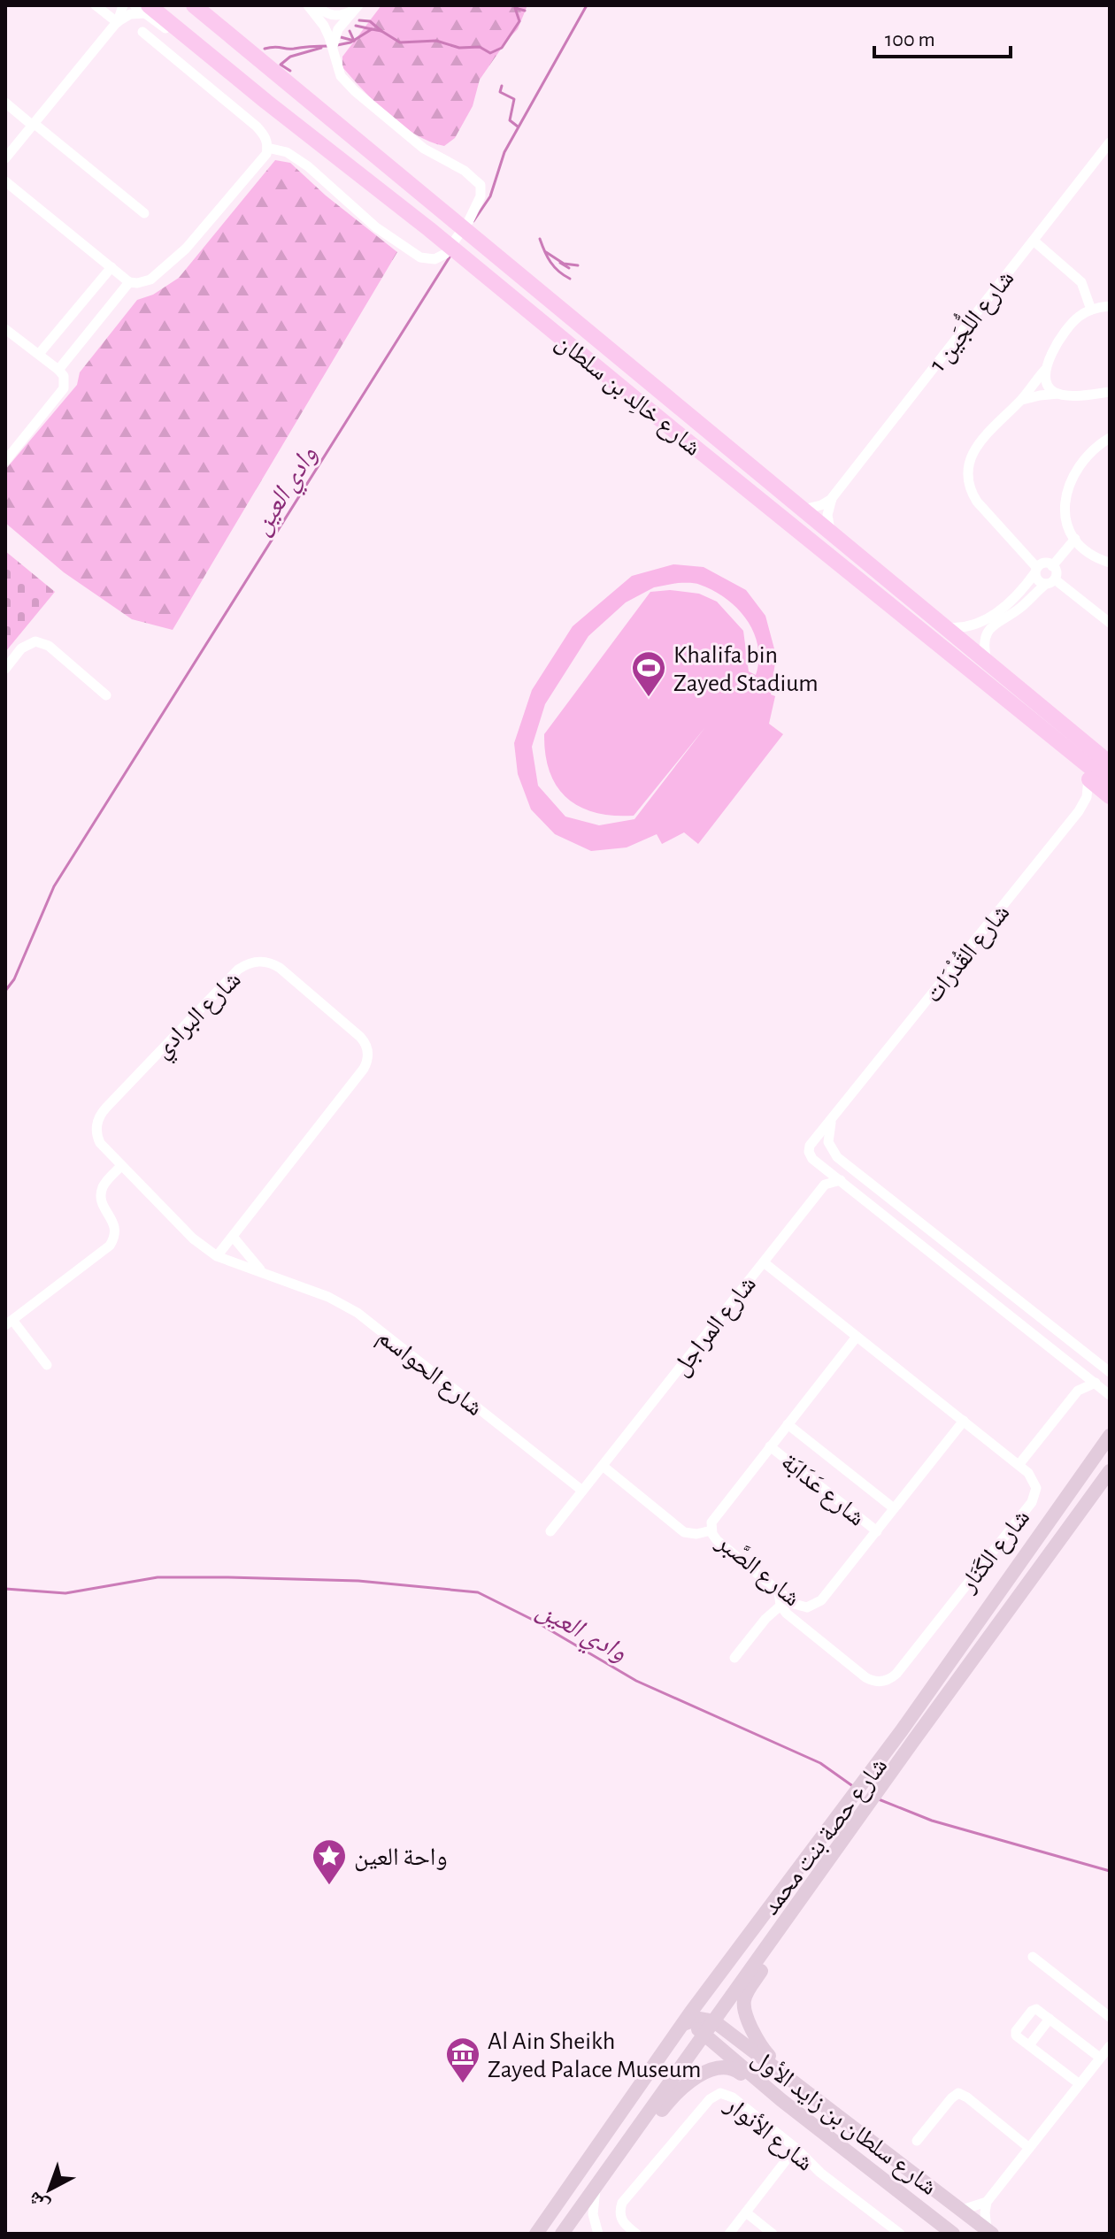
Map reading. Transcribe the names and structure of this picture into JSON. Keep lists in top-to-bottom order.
{
  "streets": {
    "main road": ["شارع خالِد بن سلطان", "شارع حصة بنت محمد", "شارع سلطان بن زايد الأول"],
    "street": [
      "شارع اللُّجَين 1",
      "شارع القُدْرَات",
      "شارع البرادي",
      "شارع المراجل",
      "شارع الحواسم",
      "شارع عَدَابَة",
      "شارع الكَنَار",
      "شارع الصَّبر",
      "شارع الأنوار"
    ]
  },
  "crossings": [
    ["شارع البرادي", "شارع الحواسم"],
    ["شارع المراجل", "شارع الحواسم"],
    ["شارع المراجل", "شارع الكَنَار"],
    ["شارع عَدَابَة", "شارع الصَّبر"],
    ["شارع الكَنَار", "شارع الصَّبر"],
    ["شارع حصة بنت محمد", "شارع سلطان بن زايد الأول"]
  ],
  "water": ["وادي العين"],
  "places": {
    "sports": ["Khalifa bin Zayed Stadium"],
    "place": ["واحة العين"],
    "museum": ["Al Ain Sheikh Zayed Palace Museum"]
  },
  "scale_bar": "100 m",
  "north": "bottom left"
}
